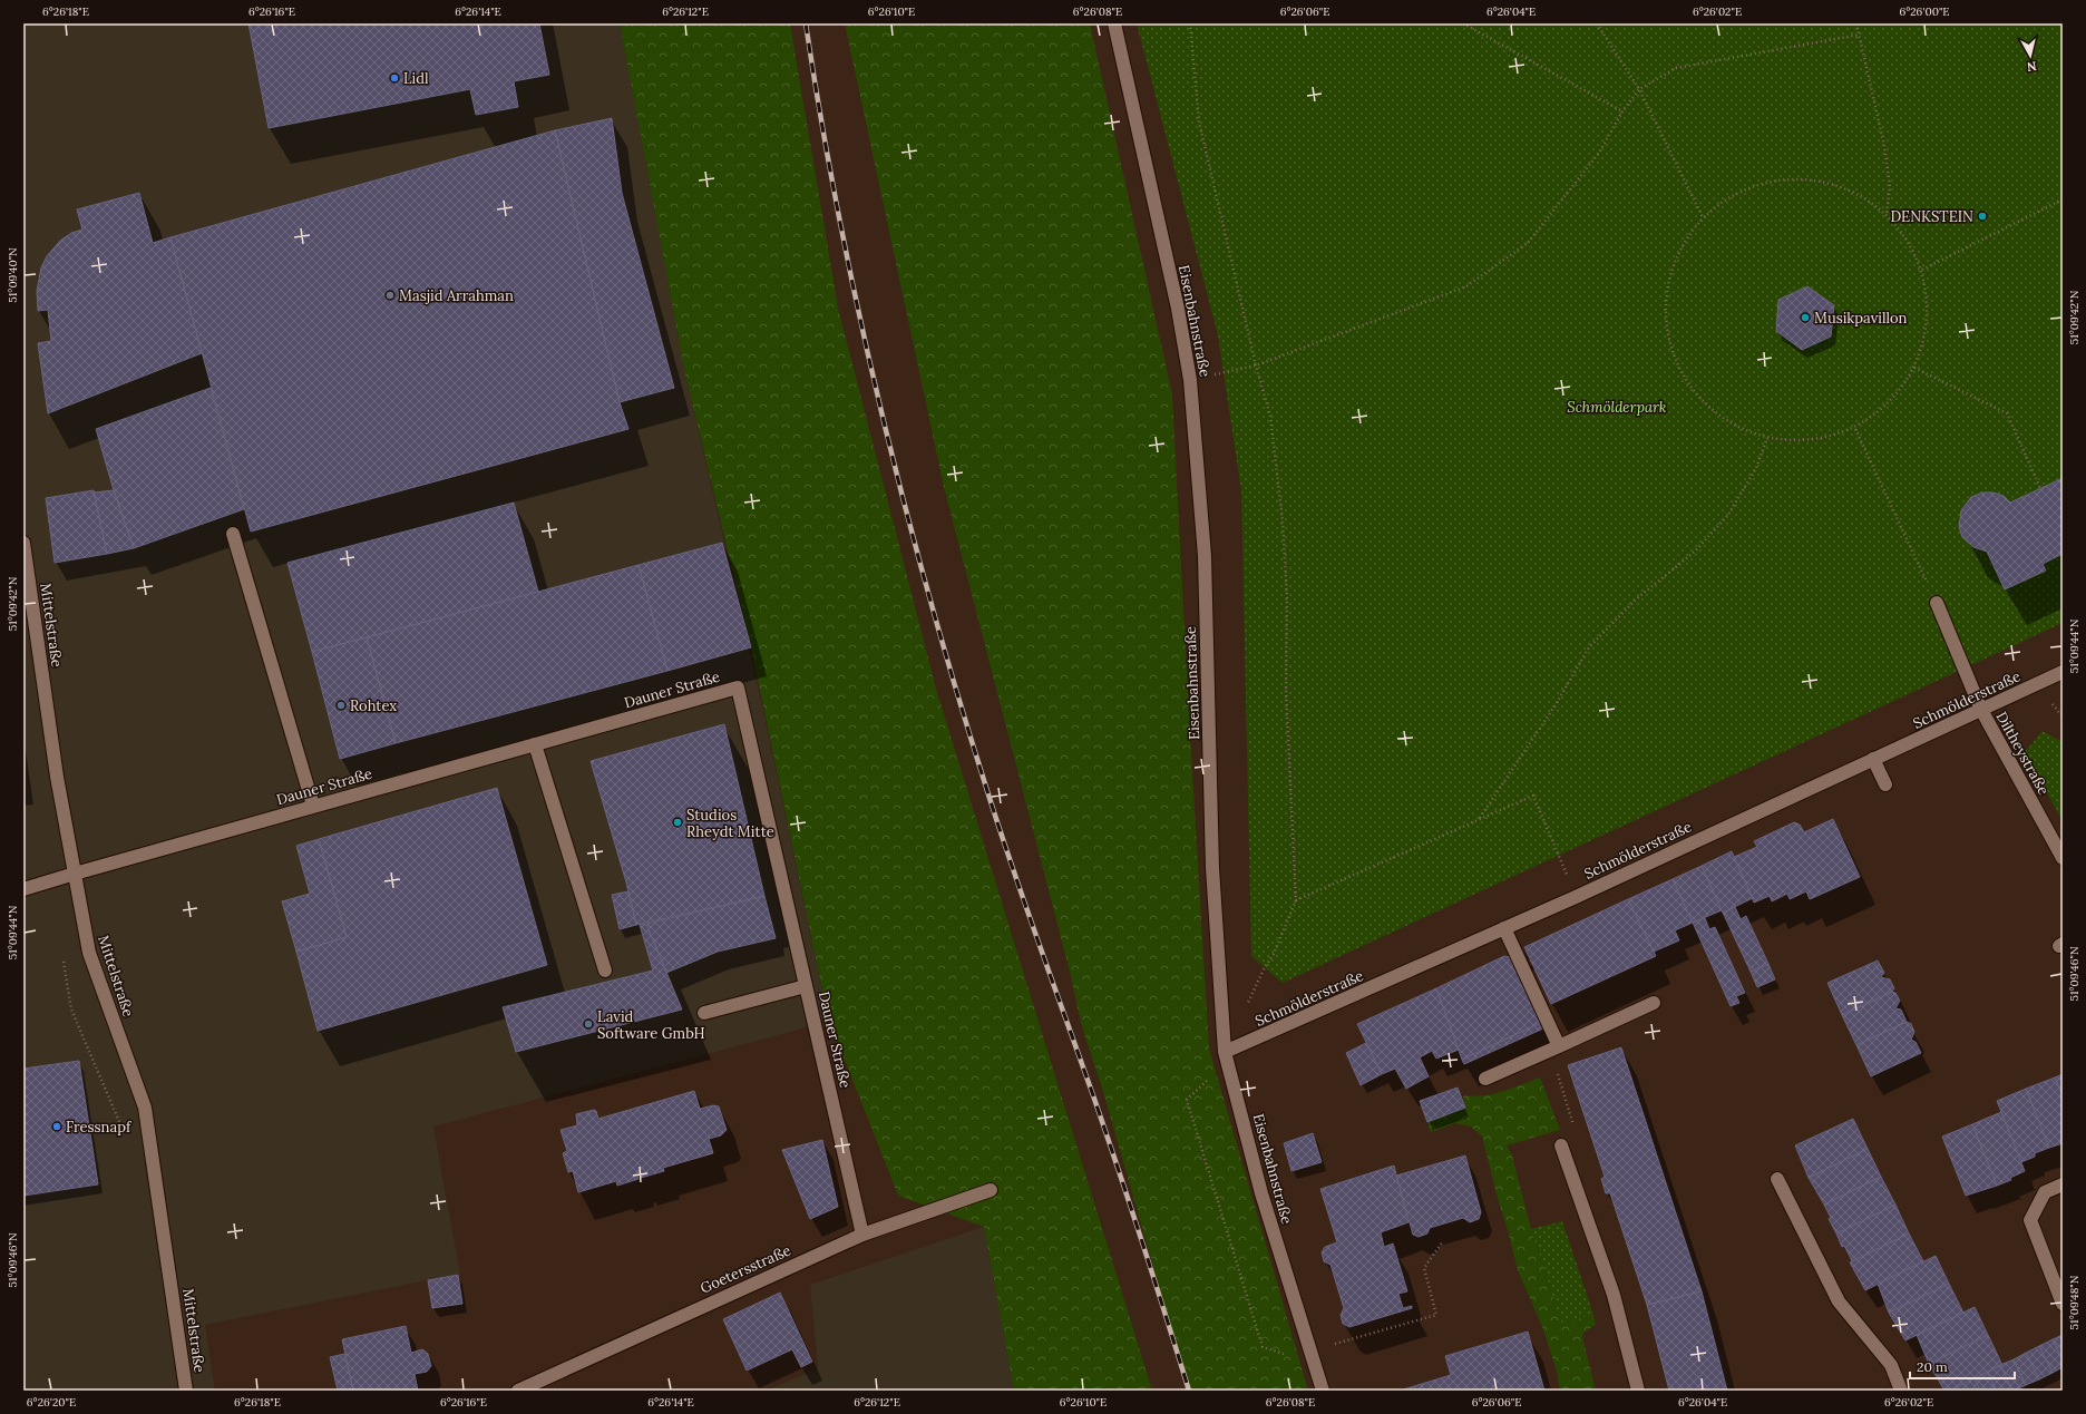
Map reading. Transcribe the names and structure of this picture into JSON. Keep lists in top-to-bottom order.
{
  "streets": {
    "street": [
      "Eisenbahnstraße",
      "Mittelstraße",
      "Dauner Straße",
      "Schmölderstraße",
      "Diltheystraße",
      "Goetersstraße"
    ]
  },
  "crossings": [
    ["Eisenbahnstraße", "Schmölderstraße"],
    ["Mittelstraße", "Dauner Straße"],
    ["Dauner Straße", "Goetersstraße"],
    ["Schmölderstraße", "Diltheystraße"]
  ],
  "parks": ["Schmölderpark"],
  "places": [
    "Lidl",
    "DENKSTEIN",
    "Masjid Arrahman",
    "Musikpavillon",
    "Rohtex",
    "Studios Rheydt Mitte",
    "Lavid Software GmbH",
    "Fressnapf"
  ],
  "scale_bar": "20 m",
  "north": "bottom",
  "coordinates": [
    "6°26'18\"E",
    "6°26'16\"E",
    "6°26'14\"E",
    "6°26'12\"E",
    "6°26'10\"E",
    "6°26'08\"E",
    "6°26'06\"E",
    "6°26'04\"E",
    "6°26'02\"E",
    "6°26'00\"E",
    "51°09'40\"N",
    "51°09'42\"N",
    "51°09'44\"N",
    "51°09'46\"N",
    "51°09'48\"N",
    "6°26'20\"E"
  ]
}
